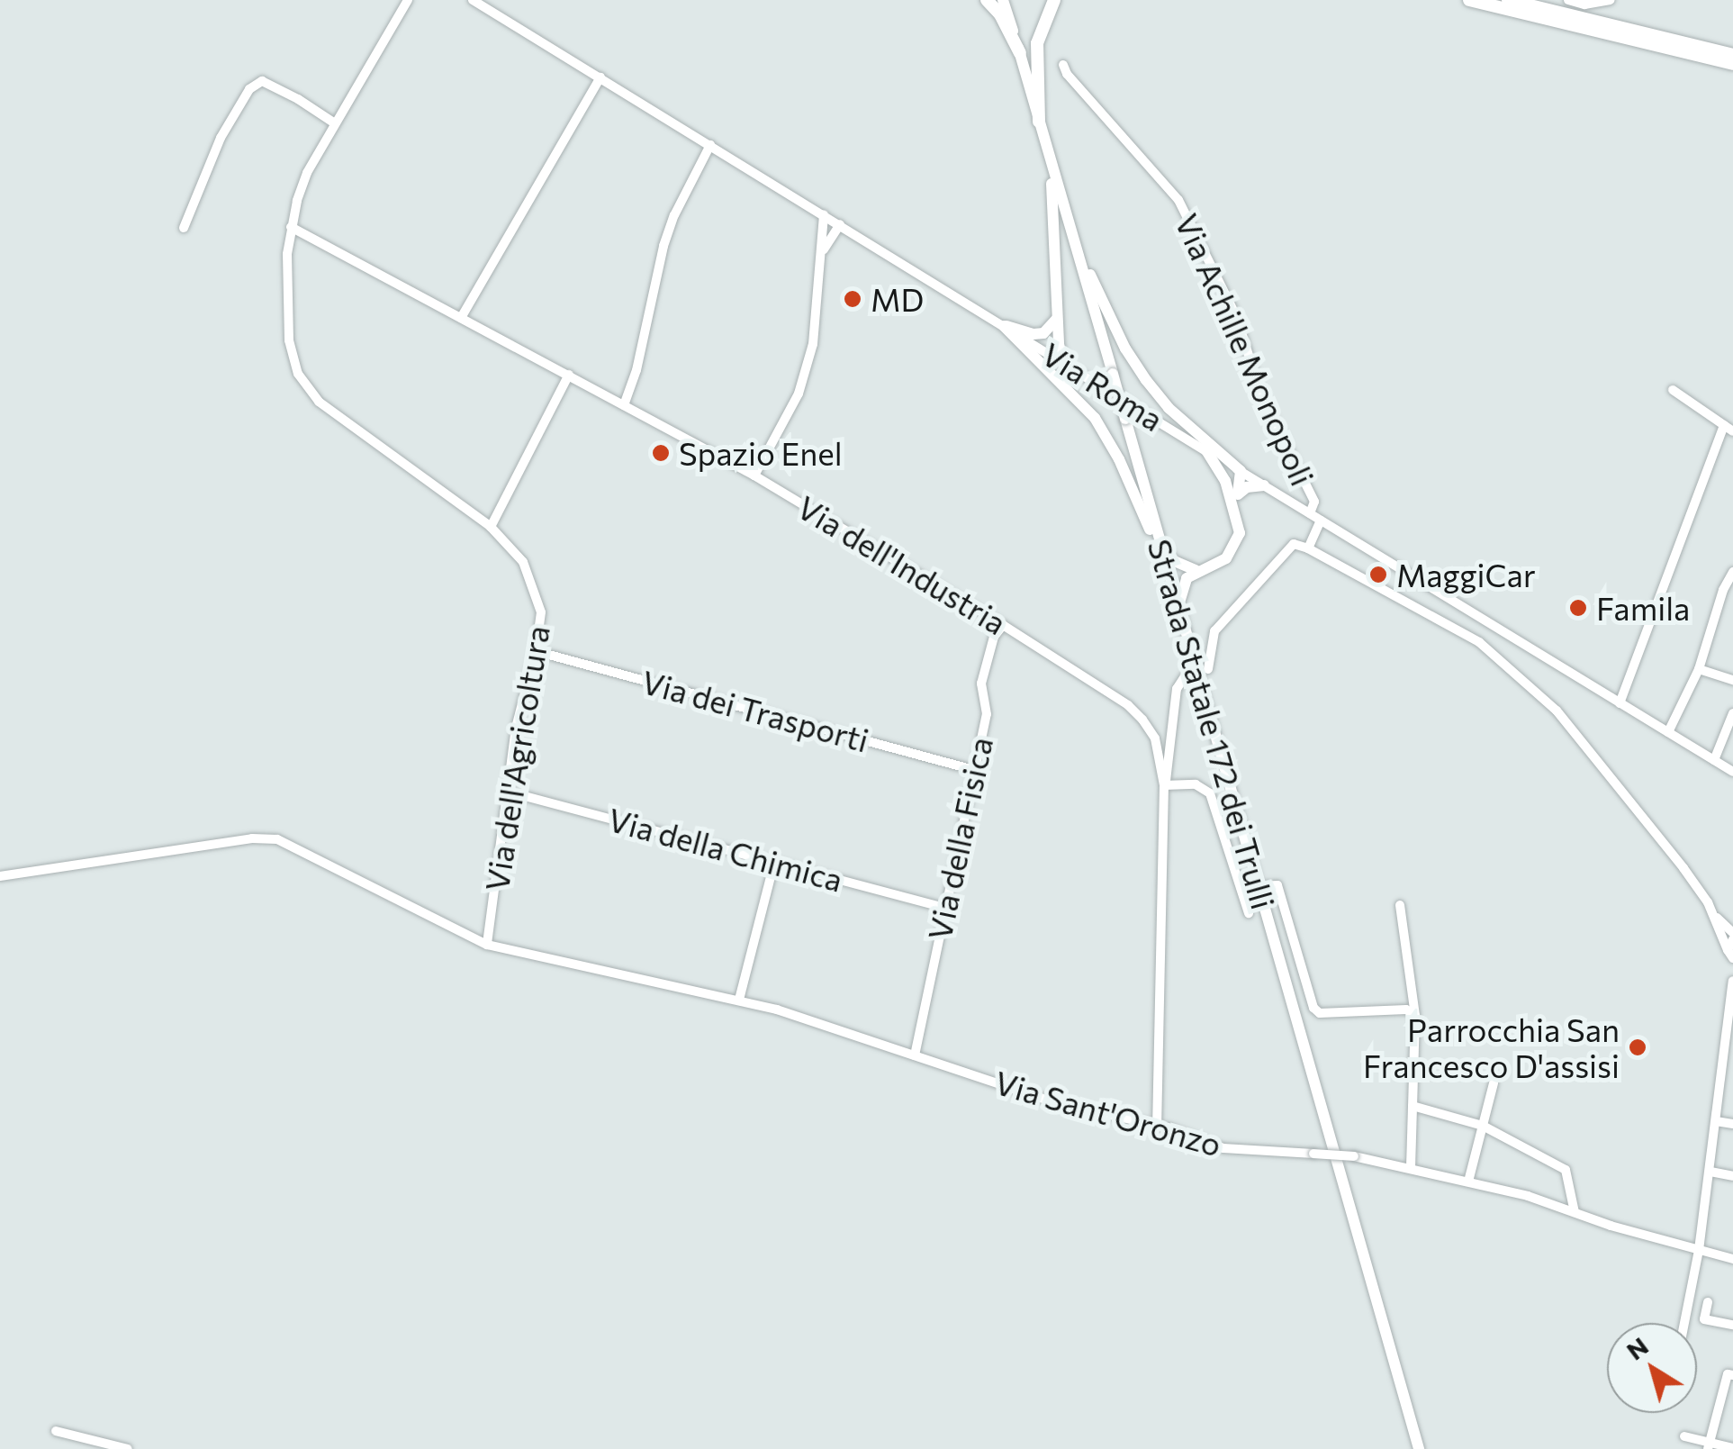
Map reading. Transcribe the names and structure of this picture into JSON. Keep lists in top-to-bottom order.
{
  "streets": {
    "main road": ["Strada Statale 172 dei Trulli"],
    "street": [
      "Via Achille Monopoli",
      "Via Roma",
      "Via dell'Industria",
      "Via dei Trasporti",
      "Via dell'Agricoltura",
      "Via della Fisica",
      "Via della Chimica",
      "Via Sant'Oronzo"
    ]
  },
  "crossings": [
    ["Via Achille Monopoli", "Via Roma"],
    ["Via dell'Industria", "Via dell'Agricoltura"],
    ["Via dell'Industria", "Via della Fisica"],
    ["Via dei Trasporti", "Via dell'Agricoltura"],
    ["Via dei Trasporti", "Via della Fisica"],
    ["Via dell'Agricoltura", "Via della Chimica"],
    ["Via dell'Agricoltura", "Via Sant'Oronzo"],
    ["Via della Fisica", "Via della Chimica"],
    ["Via della Fisica", "Via Sant'Oronzo"]
  ],
  "places": [
    "MD",
    "Spazio Enel",
    "MaggiCar",
    "Famila",
    "Parrocchia San Francesco D'assisi"
  ],
  "north": "top left"
}
